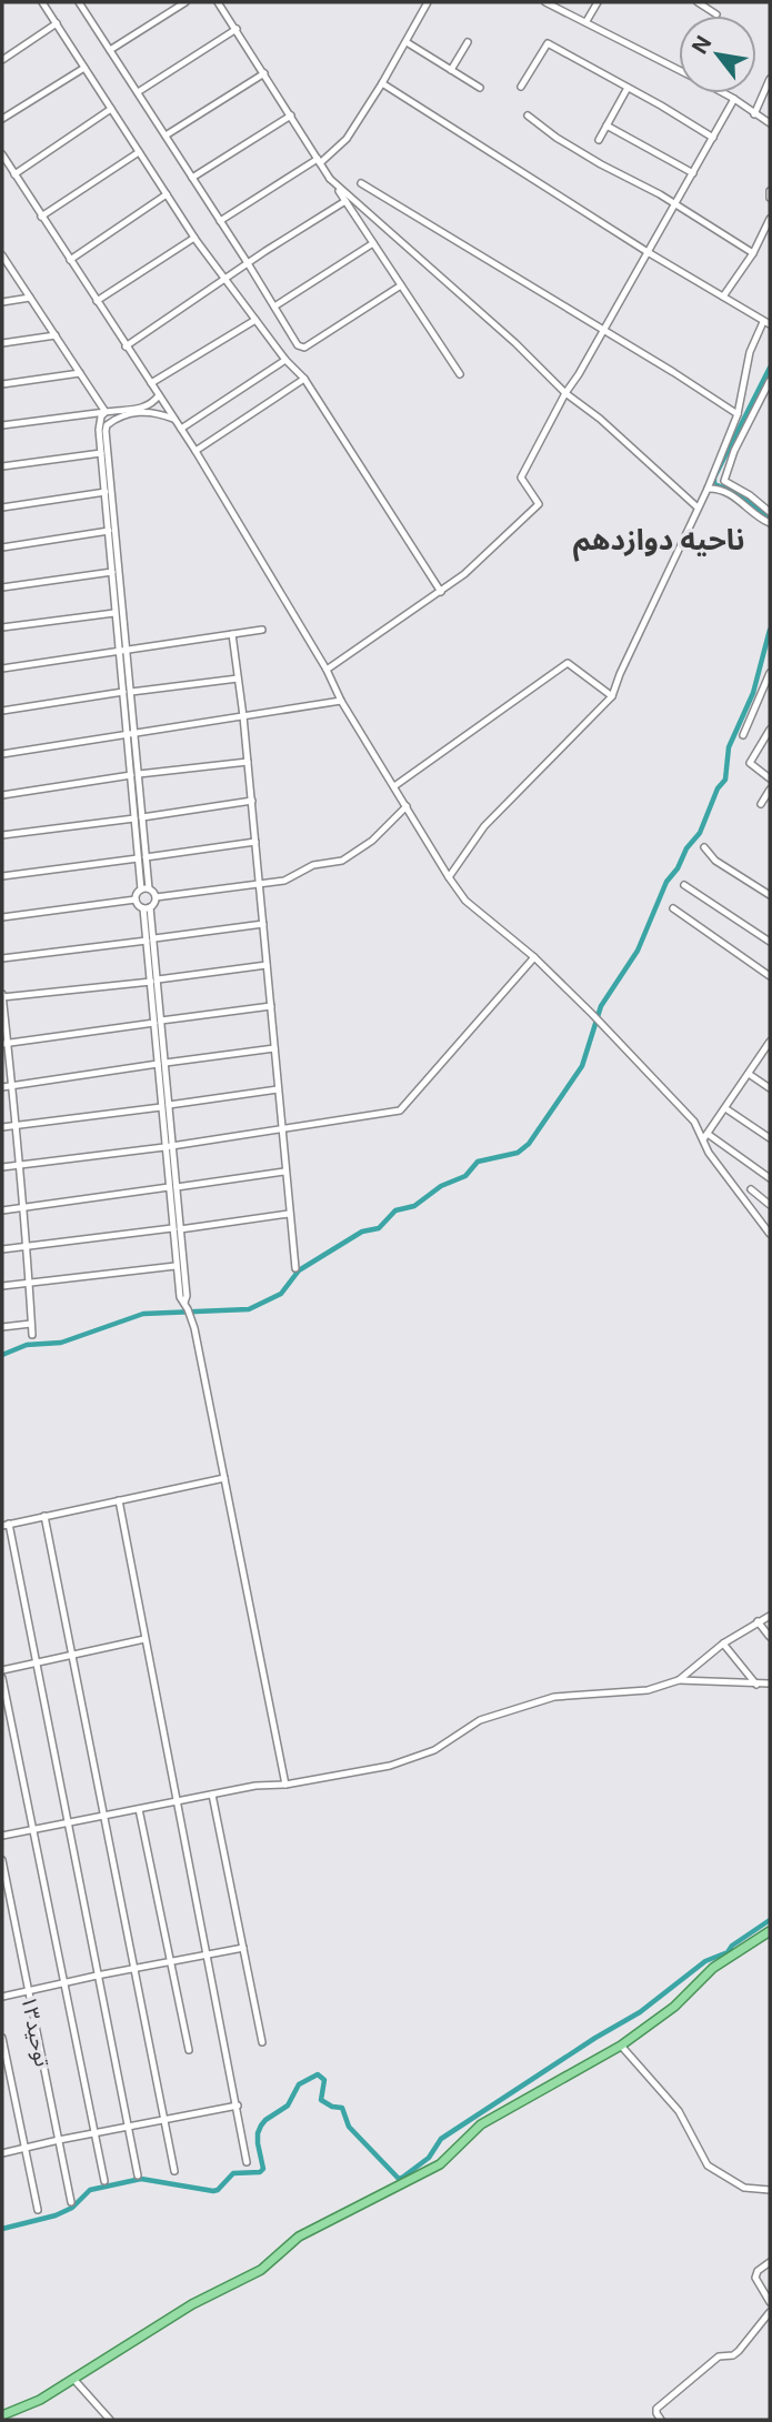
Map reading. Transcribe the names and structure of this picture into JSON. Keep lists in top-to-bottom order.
{
  "streets": {
    "street": ["توحید۱۳"]
  },
  "districts": ["ناحیه دوازدهم"],
  "north": "top left"
}
